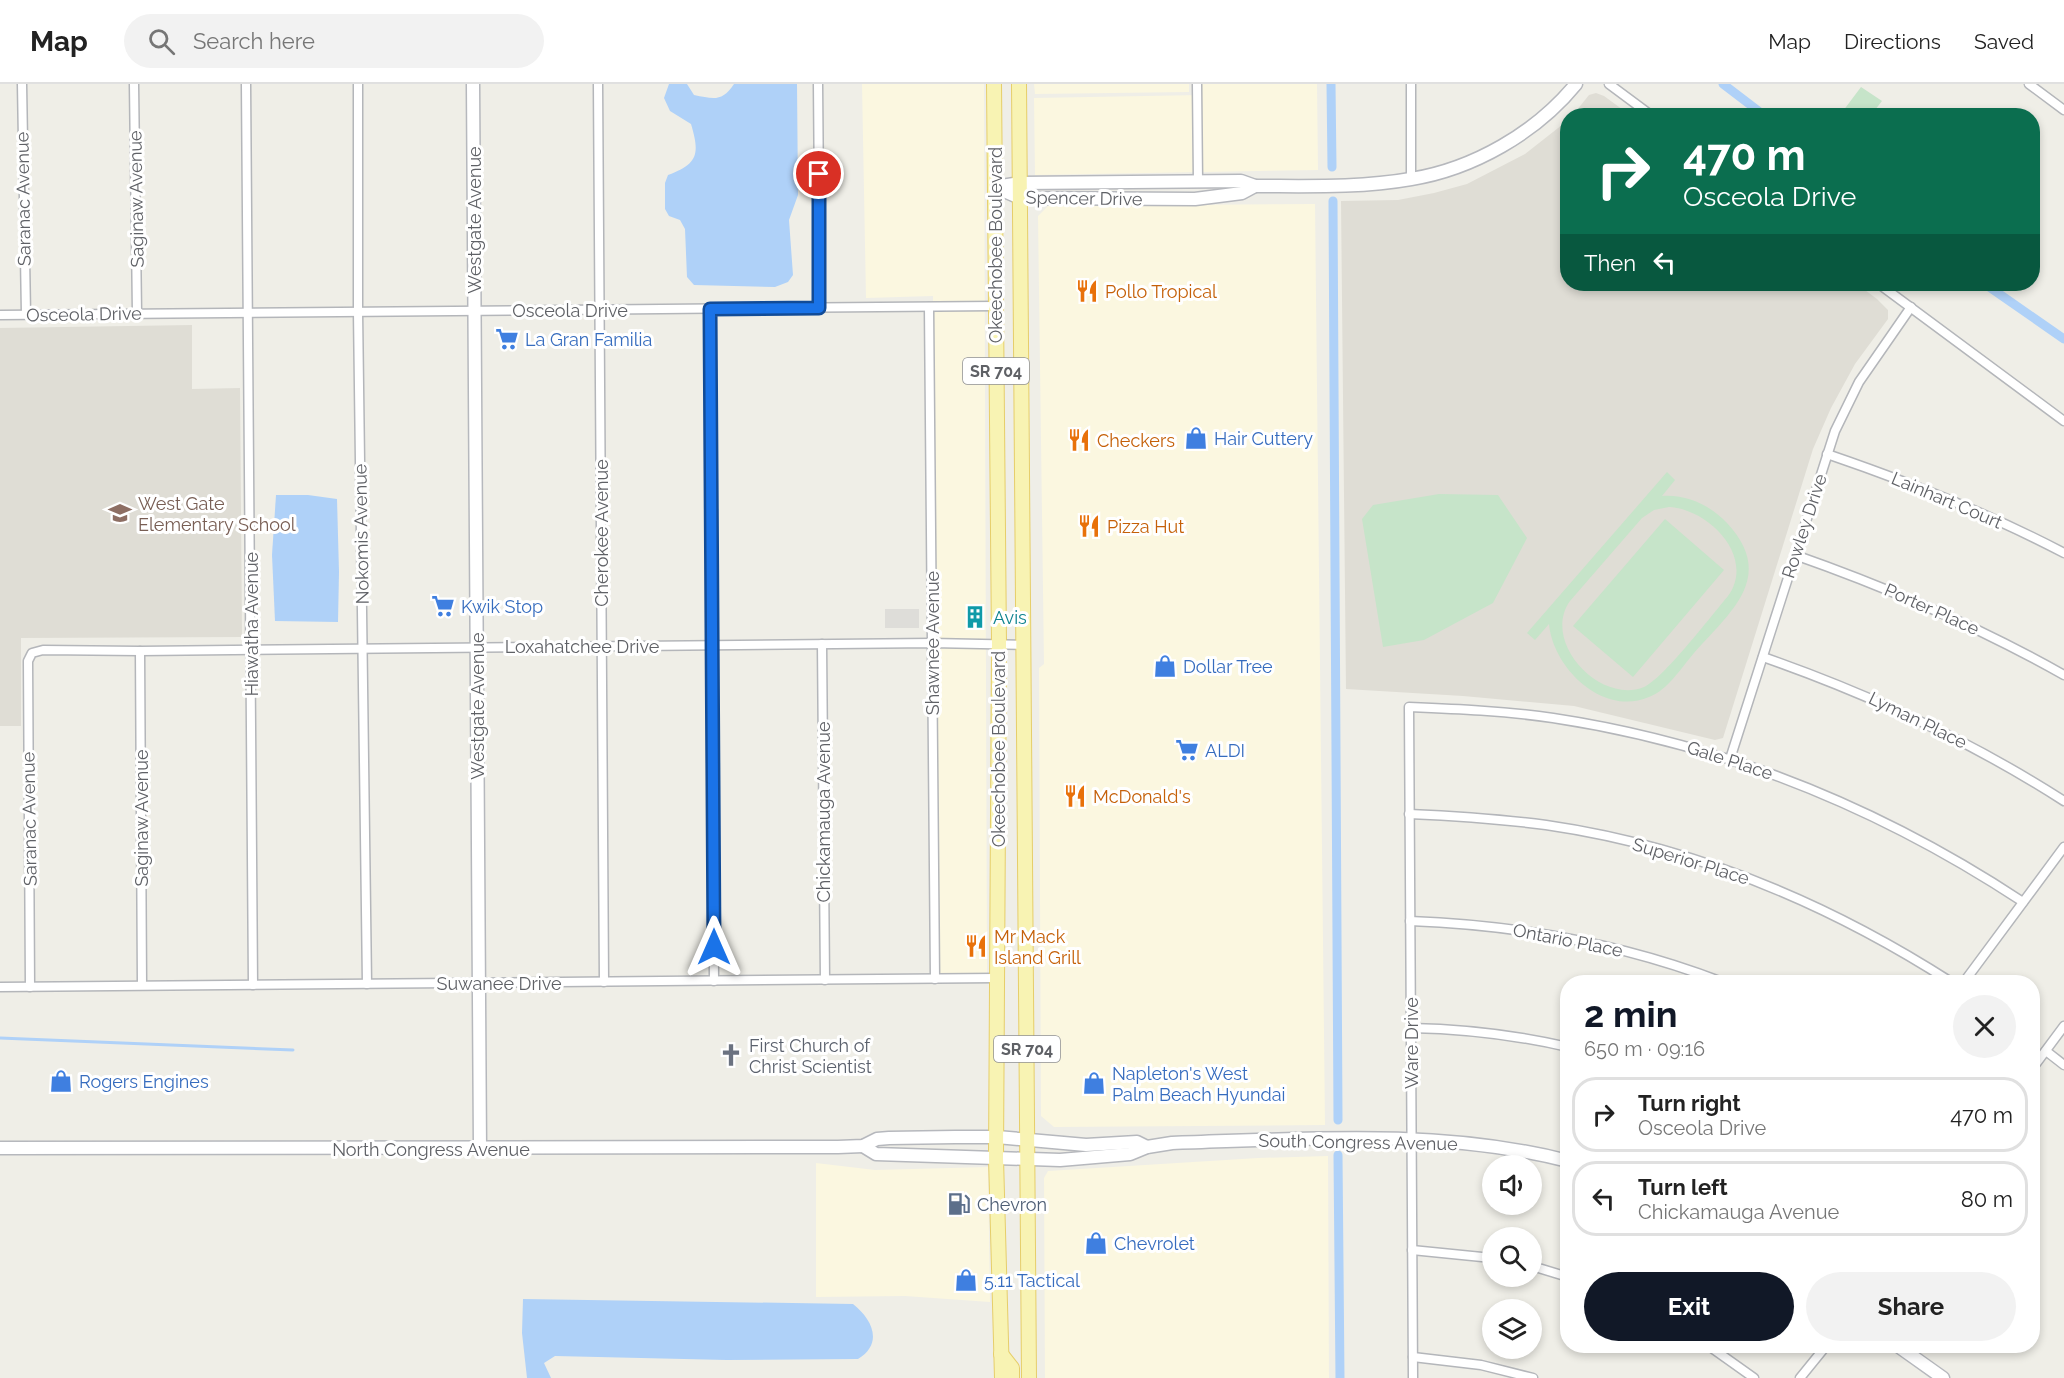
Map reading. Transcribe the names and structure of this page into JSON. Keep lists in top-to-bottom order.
{
  "streets": {
    "main road": ["Okeechobee Boulevard", "SR 704"],
    "street": [
      "Spencer Drive",
      "Saranac Avenue",
      "Saginaw Avenue",
      "Westgate Avenue",
      "Osceola Drive",
      "Lainhart Court",
      "Rowley Drive",
      "Cherokee Avenue",
      "Nokomis Avenue",
      "Porter Place",
      "Hiawatha Avenue",
      "Shawnee Avenue",
      "Loxahatchee Drive",
      "Lyman Place",
      "Gale Place",
      "Chickamauga Avenue",
      "Superior Place",
      "Ontario Place",
      "Suwanee Drive",
      "Ware Drive",
      "South Congress Avenue",
      "North Congress Avenue"
    ]
  },
  "crossings": [
    ["Spencer Drive", "Okeechobee Boulevard"],
    ["Saranac Avenue", "Osceola Drive"],
    ["Saranac Avenue", "Loxahatchee Drive"],
    ["Saranac Avenue", "Suwanee Drive"],
    ["Saginaw Avenue", "Osceola Drive"],
    ["Saginaw Avenue", "Loxahatchee Drive"],
    ["Saginaw Avenue", "Suwanee Drive"],
    ["Westgate Avenue", "Osceola Drive"],
    ["Westgate Avenue", "Loxahatchee Drive"],
    ["Westgate Avenue", "Suwanee Drive"],
    ["Westgate Avenue", "North Congress Avenue"],
    ["Okeechobee Boulevard", "Osceola Drive"],
    ["Okeechobee Boulevard", "Loxahatchee Drive"],
    ["Okeechobee Boulevard", "Suwanee Drive"],
    ["Okeechobee Boulevard", "South Congress Avenue"],
    ["Okeechobee Boulevard", "North Congress Avenue"],
    ["Osceola Drive", "Cherokee Avenue"],
    ["Osceola Drive", "Nokomis Avenue"],
    ["Osceola Drive", "Hiawatha Avenue"],
    ["Osceola Drive", "Shawnee Avenue"],
    ["Lainhart Court", "Rowley Drive"],
    ["Rowley Drive", "Porter Place"],
    ["Rowley Drive", "Lyman Place"],
    ["Rowley Drive", "Gale Place"],
    ["Cherokee Avenue", "Loxahatchee Drive"],
    ["Cherokee Avenue", "Suwanee Drive"],
    ["Nokomis Avenue", "Loxahatchee Drive"],
    ["Nokomis Avenue", "Suwanee Drive"],
    ["Hiawatha Avenue", "Loxahatchee Drive"],
    ["Hiawatha Avenue", "Suwanee Drive"],
    ["Shawnee Avenue", "Loxahatchee Drive"],
    ["Shawnee Avenue", "Suwanee Drive"],
    ["Loxahatchee Drive", "Chickamauga Avenue"],
    ["Gale Place", "Ware Drive"],
    ["Chickamauga Avenue", "Suwanee Drive"],
    ["Superior Place", "Ware Drive"],
    ["Ontario Place", "Ware Drive"],
    ["Ware Drive", "South Congress Avenue"],
    ["South Congress Avenue", "North Congress Avenue"]
  ],
  "places": {
    "restaurant": [
      "Pollo Tropical",
      "Checkers",
      "Pizza Hut",
      "McDonald's",
      "Mr Mack Island Grill"
    ],
    "supermarket": ["La Gran Familia", "Kwik Stop", "ALDI"],
    "shop": [
      "Hair Cuttery",
      "Dollar Tree",
      "Rogers Engines",
      "Napleton's West Palm Beach Hyundai",
      "Chevrolet",
      "5.11 Tactical"
    ],
    "school or university": ["West Gate Elementary School"],
    "building": ["Avis"],
    "church": ["First Church of Christ Scientist"],
    "fuel station": ["Chevron"]
  },
  "page": {
    "header": "Map",
    "search": "Search here",
    "nav": ["Map", "Directions", "Saved"],
    "turn": ["470 m", "Osceola Drive"],
    "then": "Then",
    "heading": ["2 min", "650 m · 09:16"],
    "list": [
      {
        "name": "Turn right",
        "note": "Osceola Drive",
        "value": "470 m"
      },
      {
        "name": "Turn left",
        "note": "Chickamauga Avenue",
        "value": "80 m"
      }
    ],
    "buttons": ["Exit", "Share"]
  }
}
